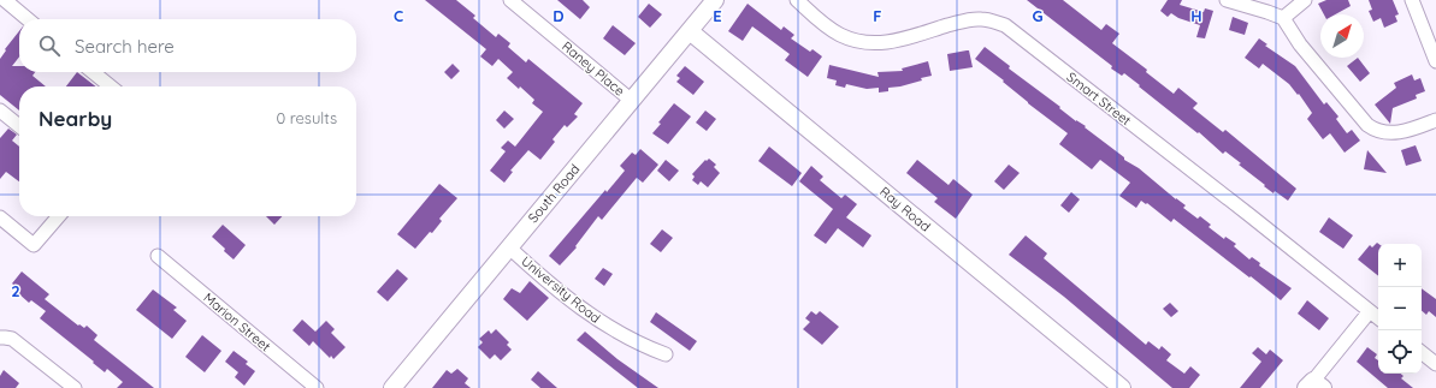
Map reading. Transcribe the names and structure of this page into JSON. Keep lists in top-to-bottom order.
{
  "streets": {
    "street": [
      "Raney Place",
      "Smart Street",
      "South Road",
      "Ray Road",
      "University Road",
      "Marion Street"
    ]
  },
  "crossings": [
    ["Raney Place", "South Road"],
    ["South Road", "Ray Road"],
    ["South Road", "University Road"]
  ],
  "north": "top right",
  "page": {
    "search": "Search here",
    "heading": ["Nearby", "0 results"],
    "map_buttons": ["+", "−"]
  },
  "grid": {
    "columns": [
      "C",
      "D",
      "E",
      "F",
      "G",
      "H"
    ],
    "rows": ["2"]
  }
}
